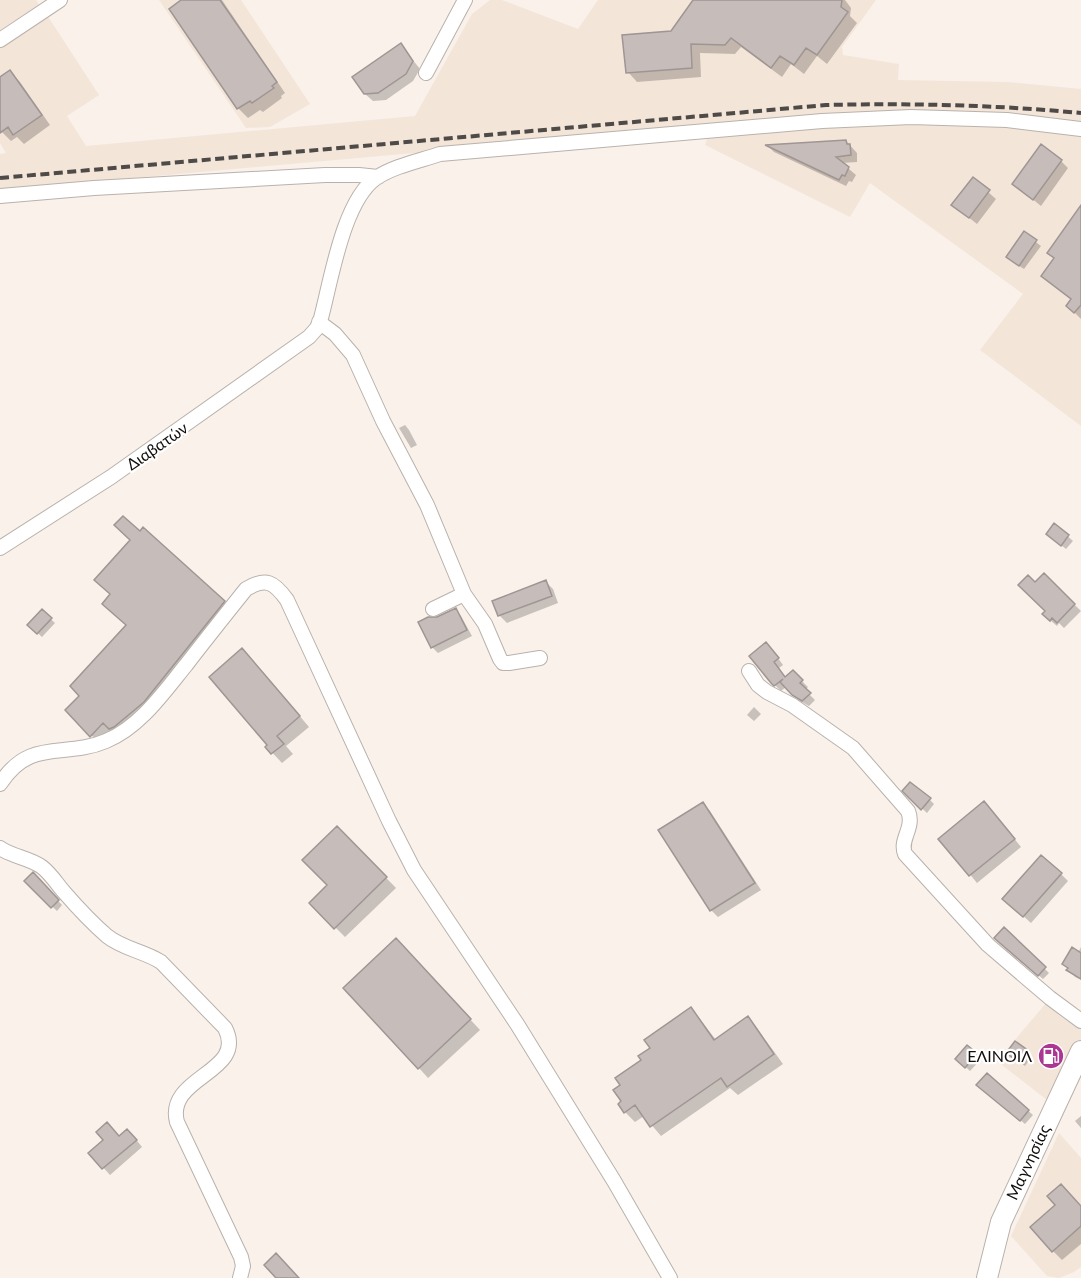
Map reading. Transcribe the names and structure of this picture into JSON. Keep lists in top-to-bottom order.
{
  "streets": {
    "street": ["Διαβατών", "Μαγνησίας"]
  },
  "places": {
    "fuel station": ["ΕΛΙΝΟΙΛ"]
  }
}
